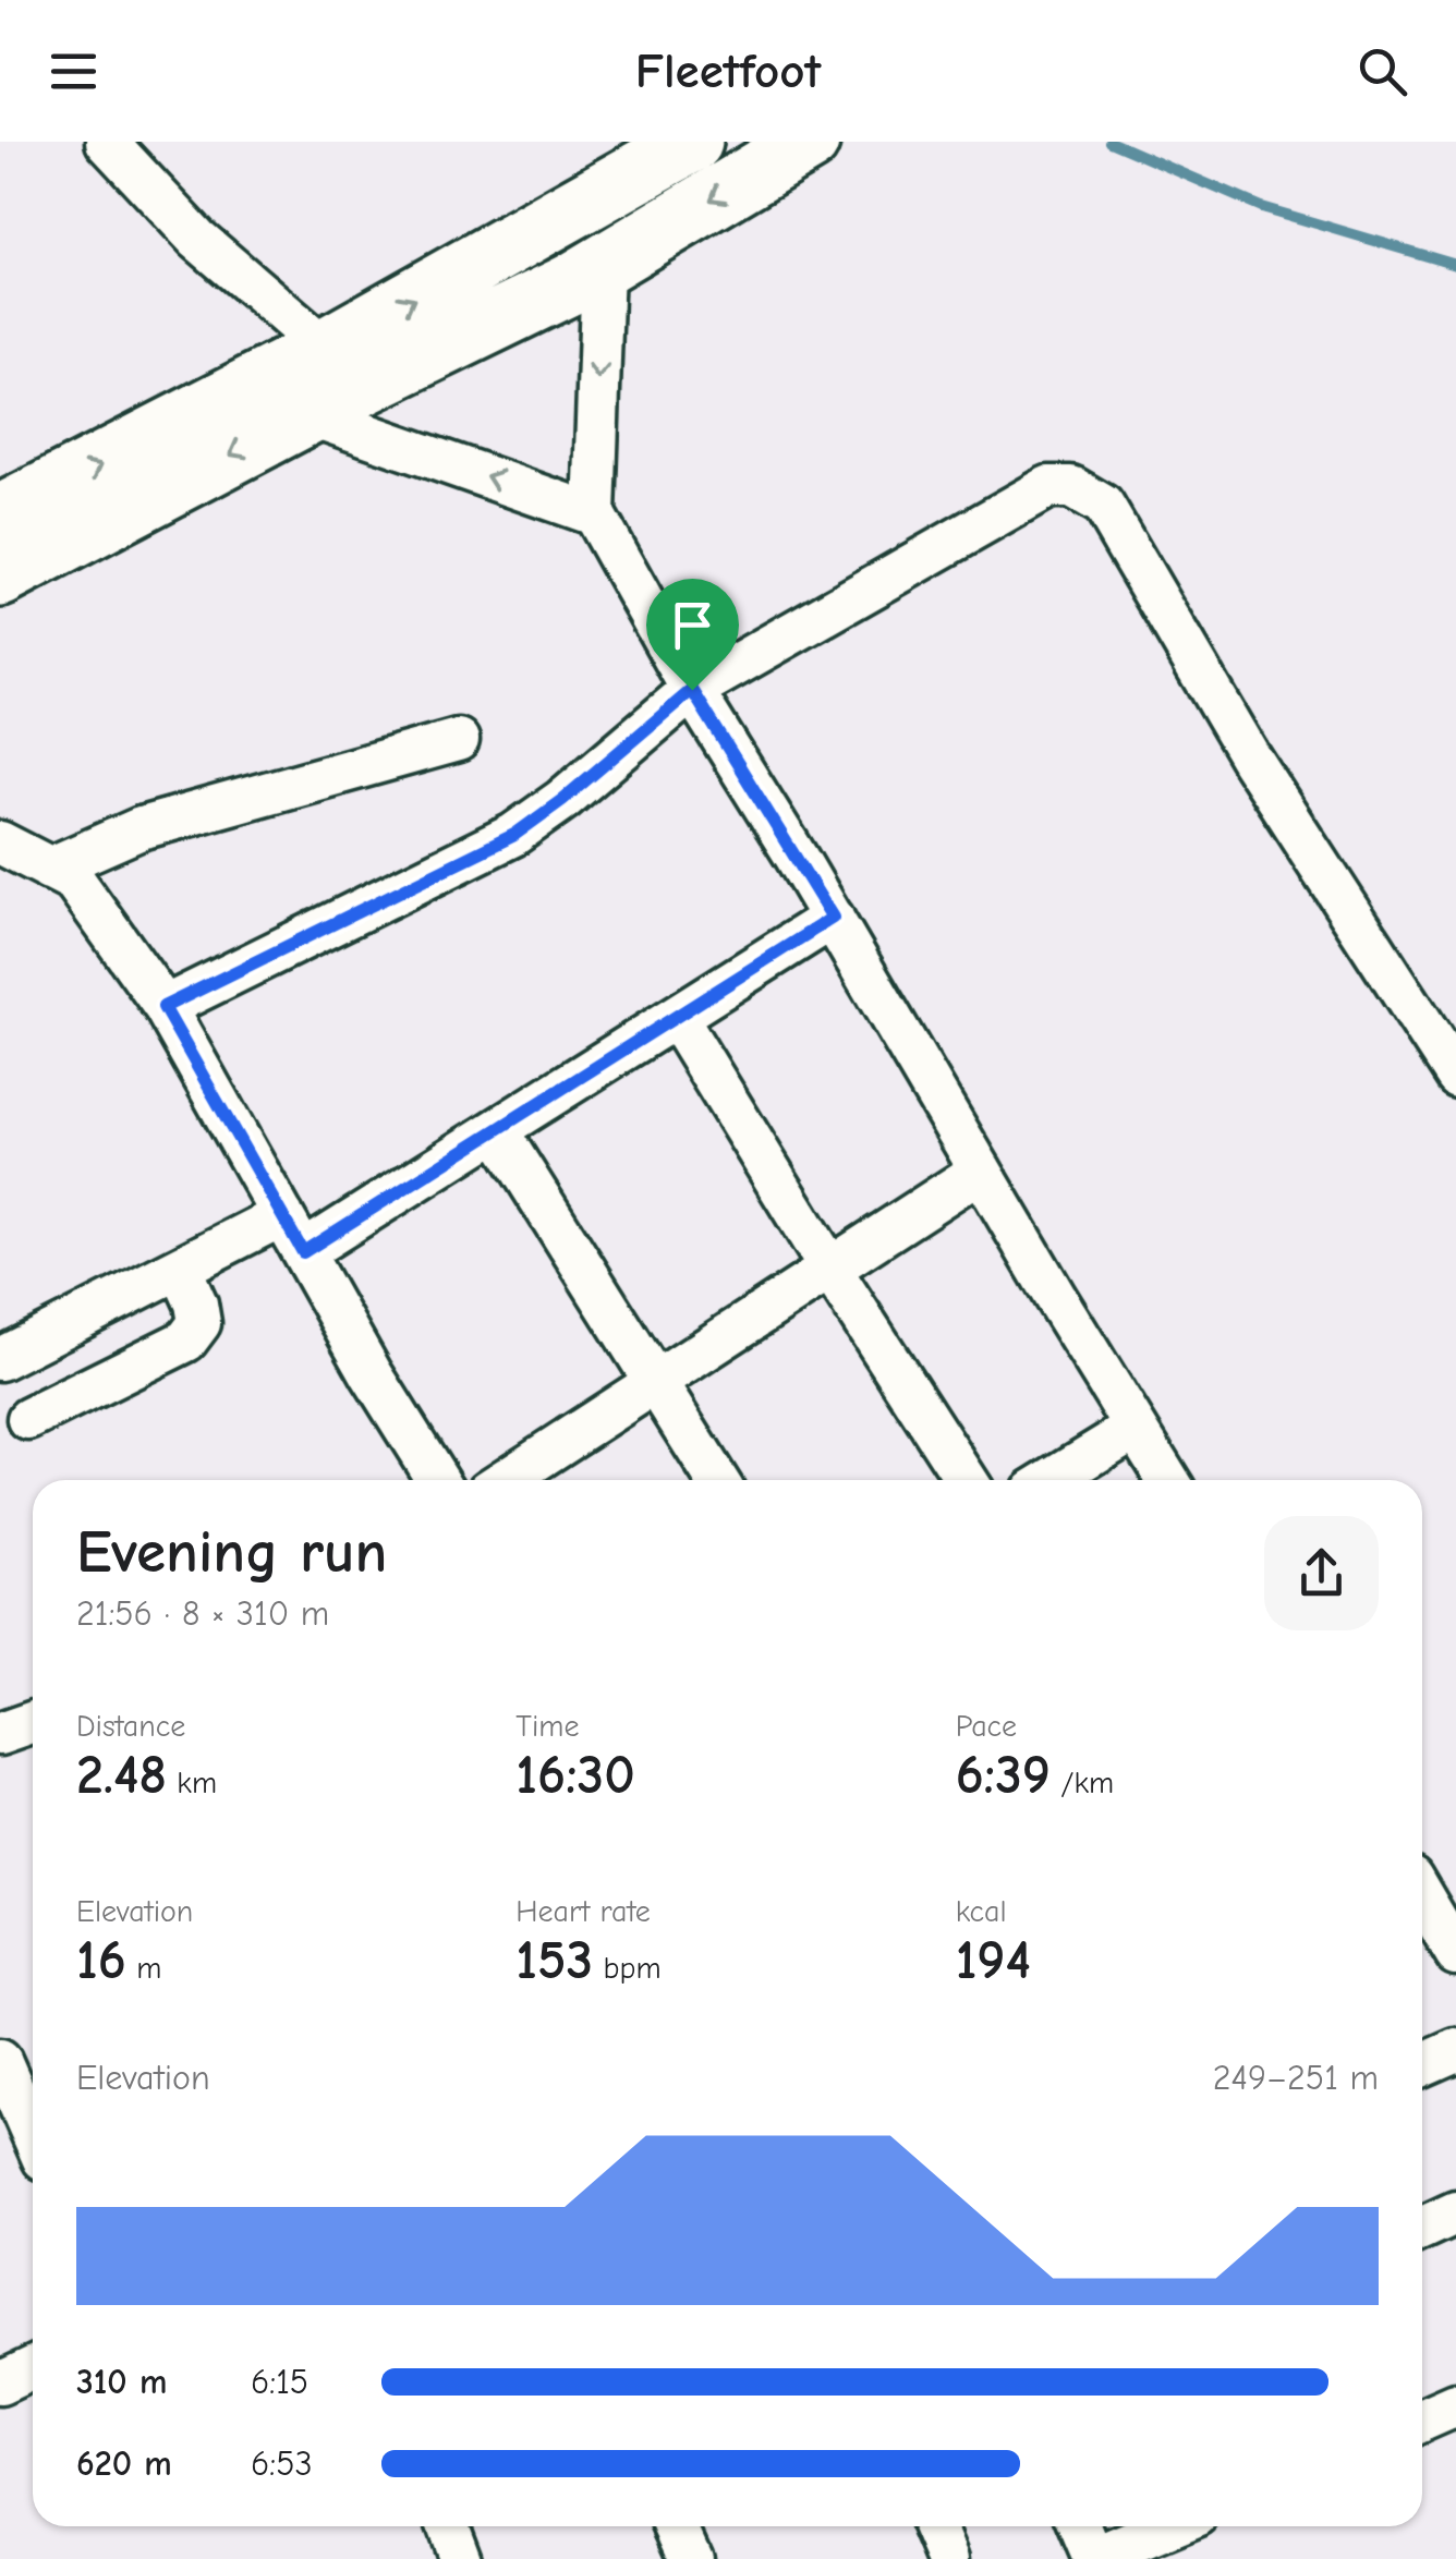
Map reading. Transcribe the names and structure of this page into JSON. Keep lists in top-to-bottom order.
{
  "page": {
    "header": "Fleetfoot",
    "heading": ["Evening run", "21:56 · 8 × 310 m"],
    "stats": [
      ["Distance", "2.48 km"],
      ["Time", "16:30"],
      ["Pace", "6:39 /km"],
      ["Elevation", "16 m"],
      ["Heart rate", "153 bpm"],
      ["kcal", "194"]
    ],
    "chart": ["Elevation", "249–251 m"],
    "list": [
      {
        "name": "310 m",
        "note": "6:15"
      },
      {
        "name": "620 m",
        "note": "6:53"
      }
    ]
  }
}
